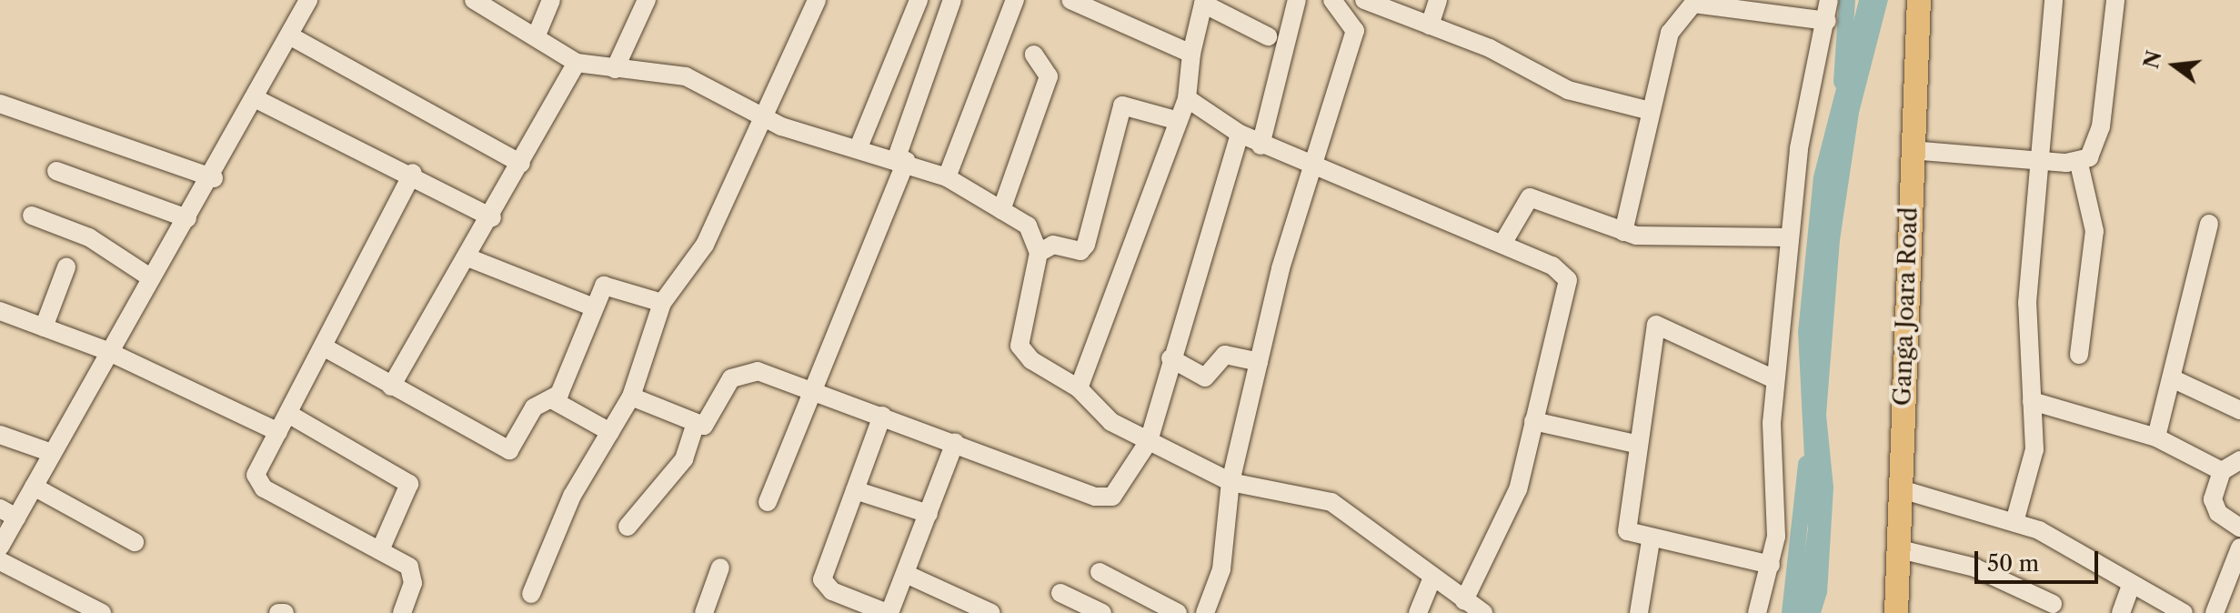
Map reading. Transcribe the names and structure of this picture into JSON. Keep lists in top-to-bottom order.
{
  "streets": {
    "main road": ["Ganga Joara Road"]
  },
  "scale_bar": "50 m",
  "north": "left"
}
